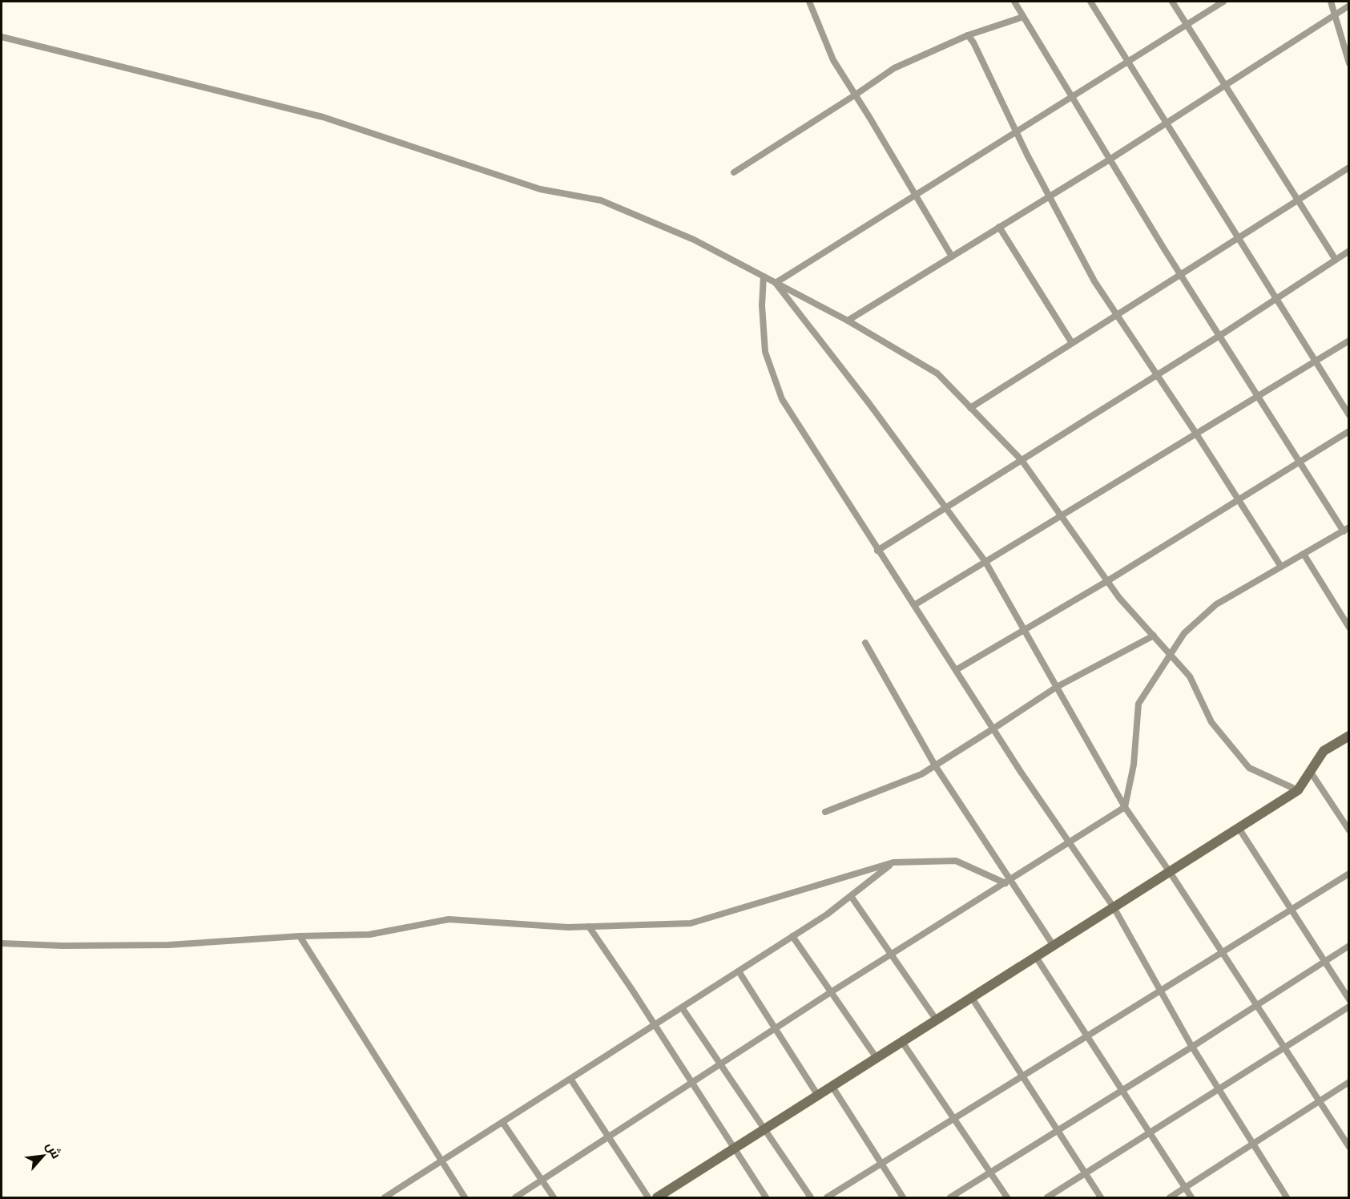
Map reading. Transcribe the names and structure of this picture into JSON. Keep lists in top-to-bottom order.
{
  "north": "top right"
}
